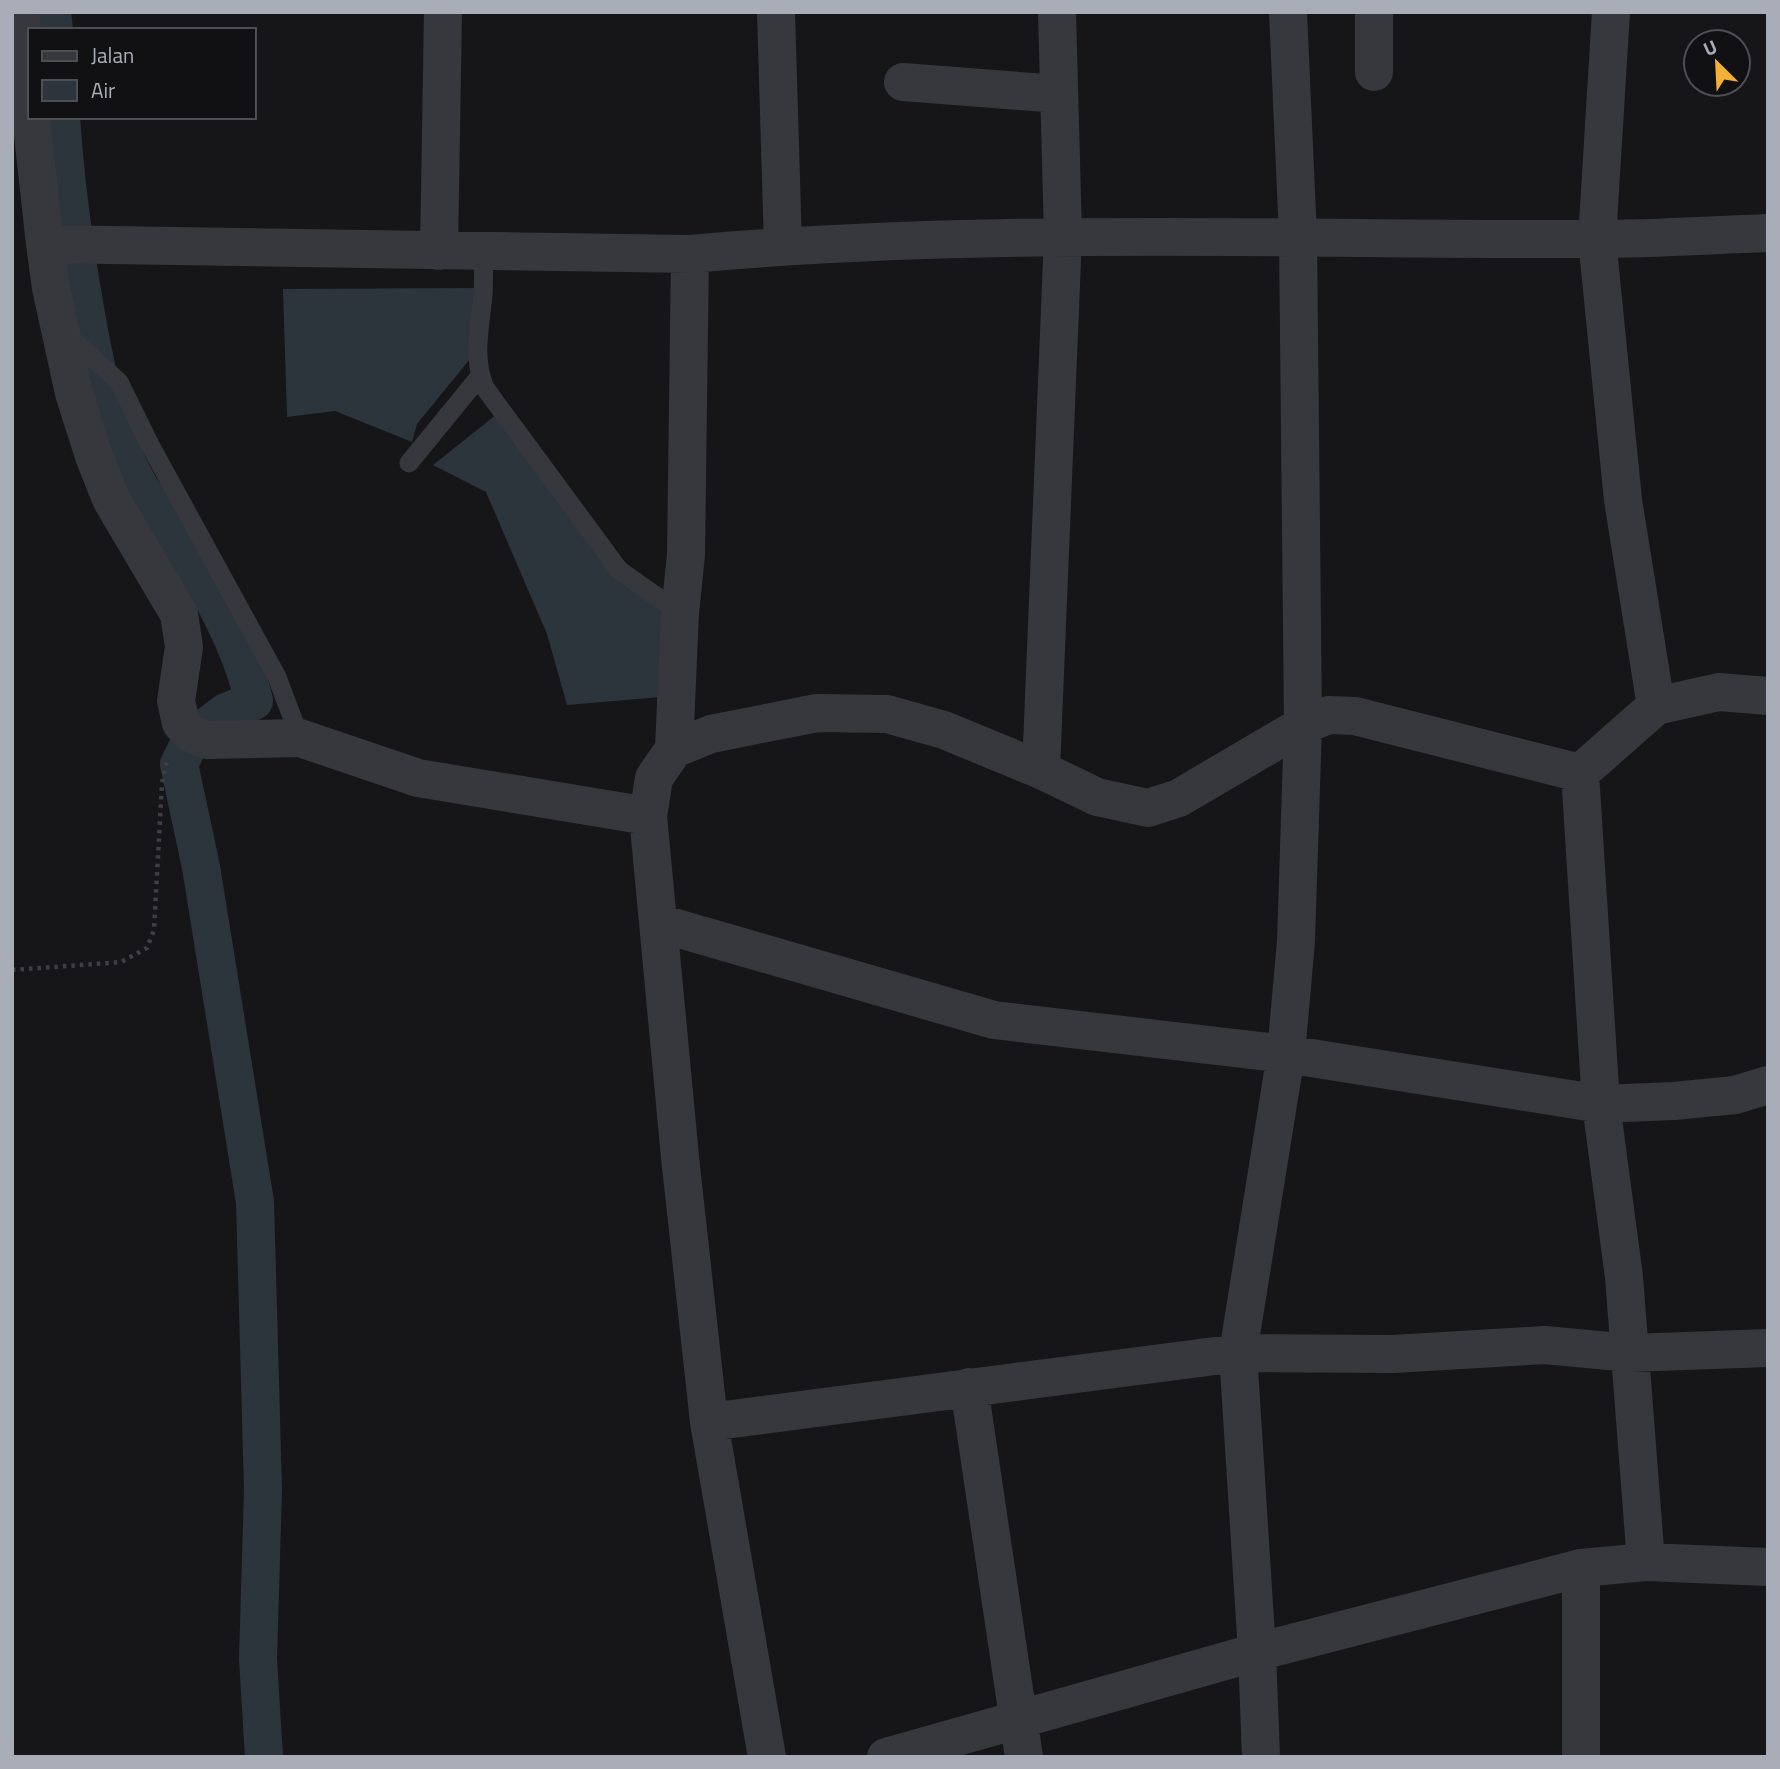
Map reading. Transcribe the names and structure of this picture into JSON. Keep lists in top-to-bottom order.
{
  "legend": ["Jalan", "Air"],
  "north": "top left"
}
